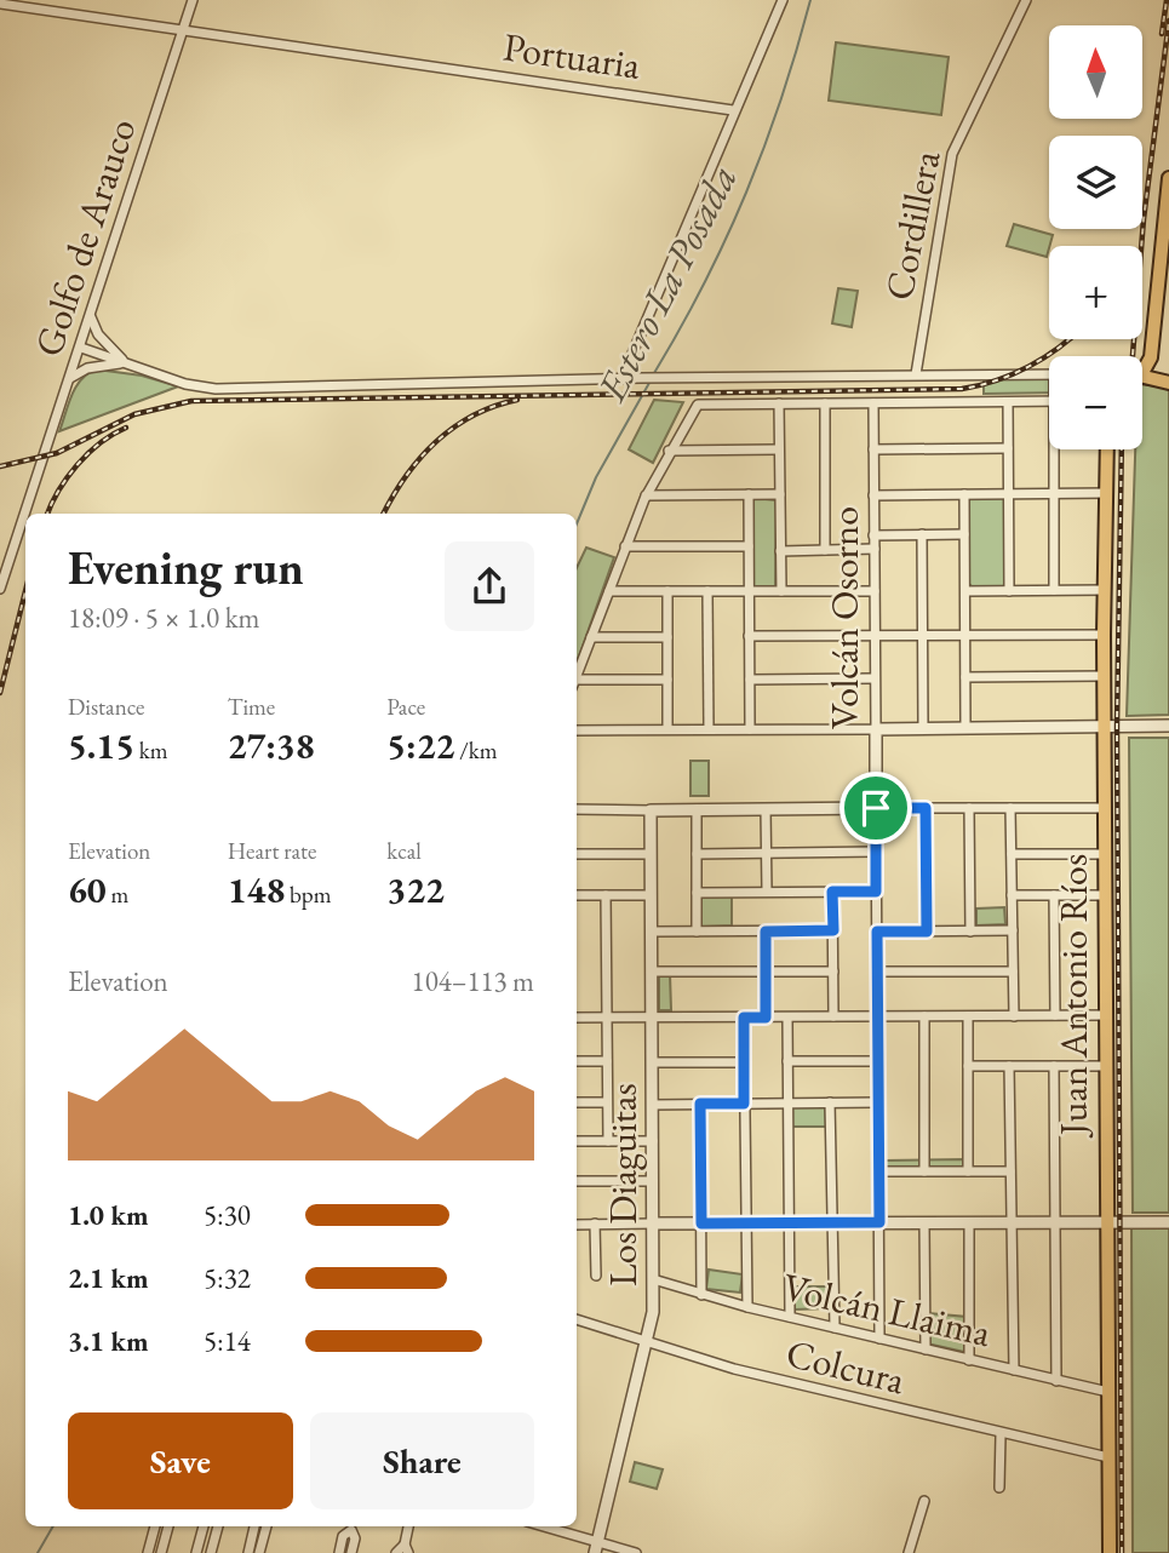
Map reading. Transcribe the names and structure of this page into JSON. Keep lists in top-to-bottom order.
{
  "streets": {
    "main road": ["Juan Antonio Ríos"],
    "street": [
      "Portuaria",
      "Cordillera",
      "Golfo de Arauco",
      "Volcán Osorno",
      "Los Diaguitas",
      "Volcán Llaima",
      "Colcura"
    ]
  },
  "crossings": [
    ["Portuaria", "Golfo de Arauco"],
    ["Volcán Osorno", "Volcán Llaima"],
    ["Juan Antonio Ríos", "Volcán Llaima"],
    ["Juan Antonio Ríos", "Colcura"],
    ["Los Diaguitas", "Volcán Llaima"],
    ["Los Diaguitas", "Colcura"]
  ],
  "water": ["Estero La Posada"],
  "north": "top",
  "page": {
    "map_buttons": ["+", "−"],
    "heading": ["Evening run", "18:09 · 5 × 1.0 km"],
    "stats": [
      ["Distance", "5.15 km"],
      ["Time", "27:38"],
      ["Pace", "5:22 /km"],
      ["Elevation", "60 m"],
      ["Heart rate", "148 bpm"],
      ["kcal", "322"]
    ],
    "chart": ["Elevation", "104–113 m"],
    "list": [
      {
        "name": "1.0 km",
        "note": "5:30"
      },
      {
        "name": "2.1 km",
        "note": "5:32"
      },
      {
        "name": "3.1 km",
        "note": "5:14"
      }
    ],
    "buttons": ["Save", "Share"]
  }
}
